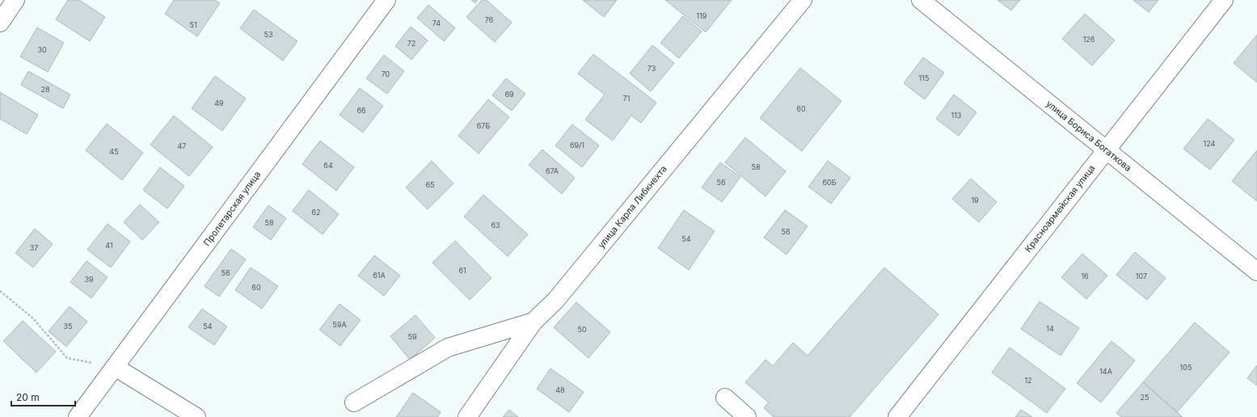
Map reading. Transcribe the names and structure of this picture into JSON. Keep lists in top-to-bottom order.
{
  "streets": {
    "street": [
      "улица Бориса Богаткова",
      "улица Карла Либкнехта",
      "Пролетарская улица",
      "Красноармейская улица"
    ]
  },
  "crossings": [
    ["улица Бориса Богаткова", "Красноармейская улица"]
  ],
  "house_numbers": [
    "119",
    "76",
    "74",
    "51",
    "53",
    "126",
    "72",
    "30",
    "73",
    "70",
    "115",
    "28",
    "69",
    "71",
    "49",
    "60",
    "66",
    "113",
    "67Б",
    "124",
    "69/1",
    "47",
    "45",
    "64",
    "58",
    "67А",
    "56",
    "60Б",
    "65",
    "19",
    "62",
    "58",
    "63",
    "56",
    "54",
    "41",
    "37",
    "61",
    "56",
    "61А",
    "16",
    "107",
    "39",
    "60",
    "59А",
    "35",
    "54",
    "14",
    "50",
    "59",
    "105",
    "14А",
    "12",
    "48",
    "25"
  ],
  "scale_bar": "20 m"
}
